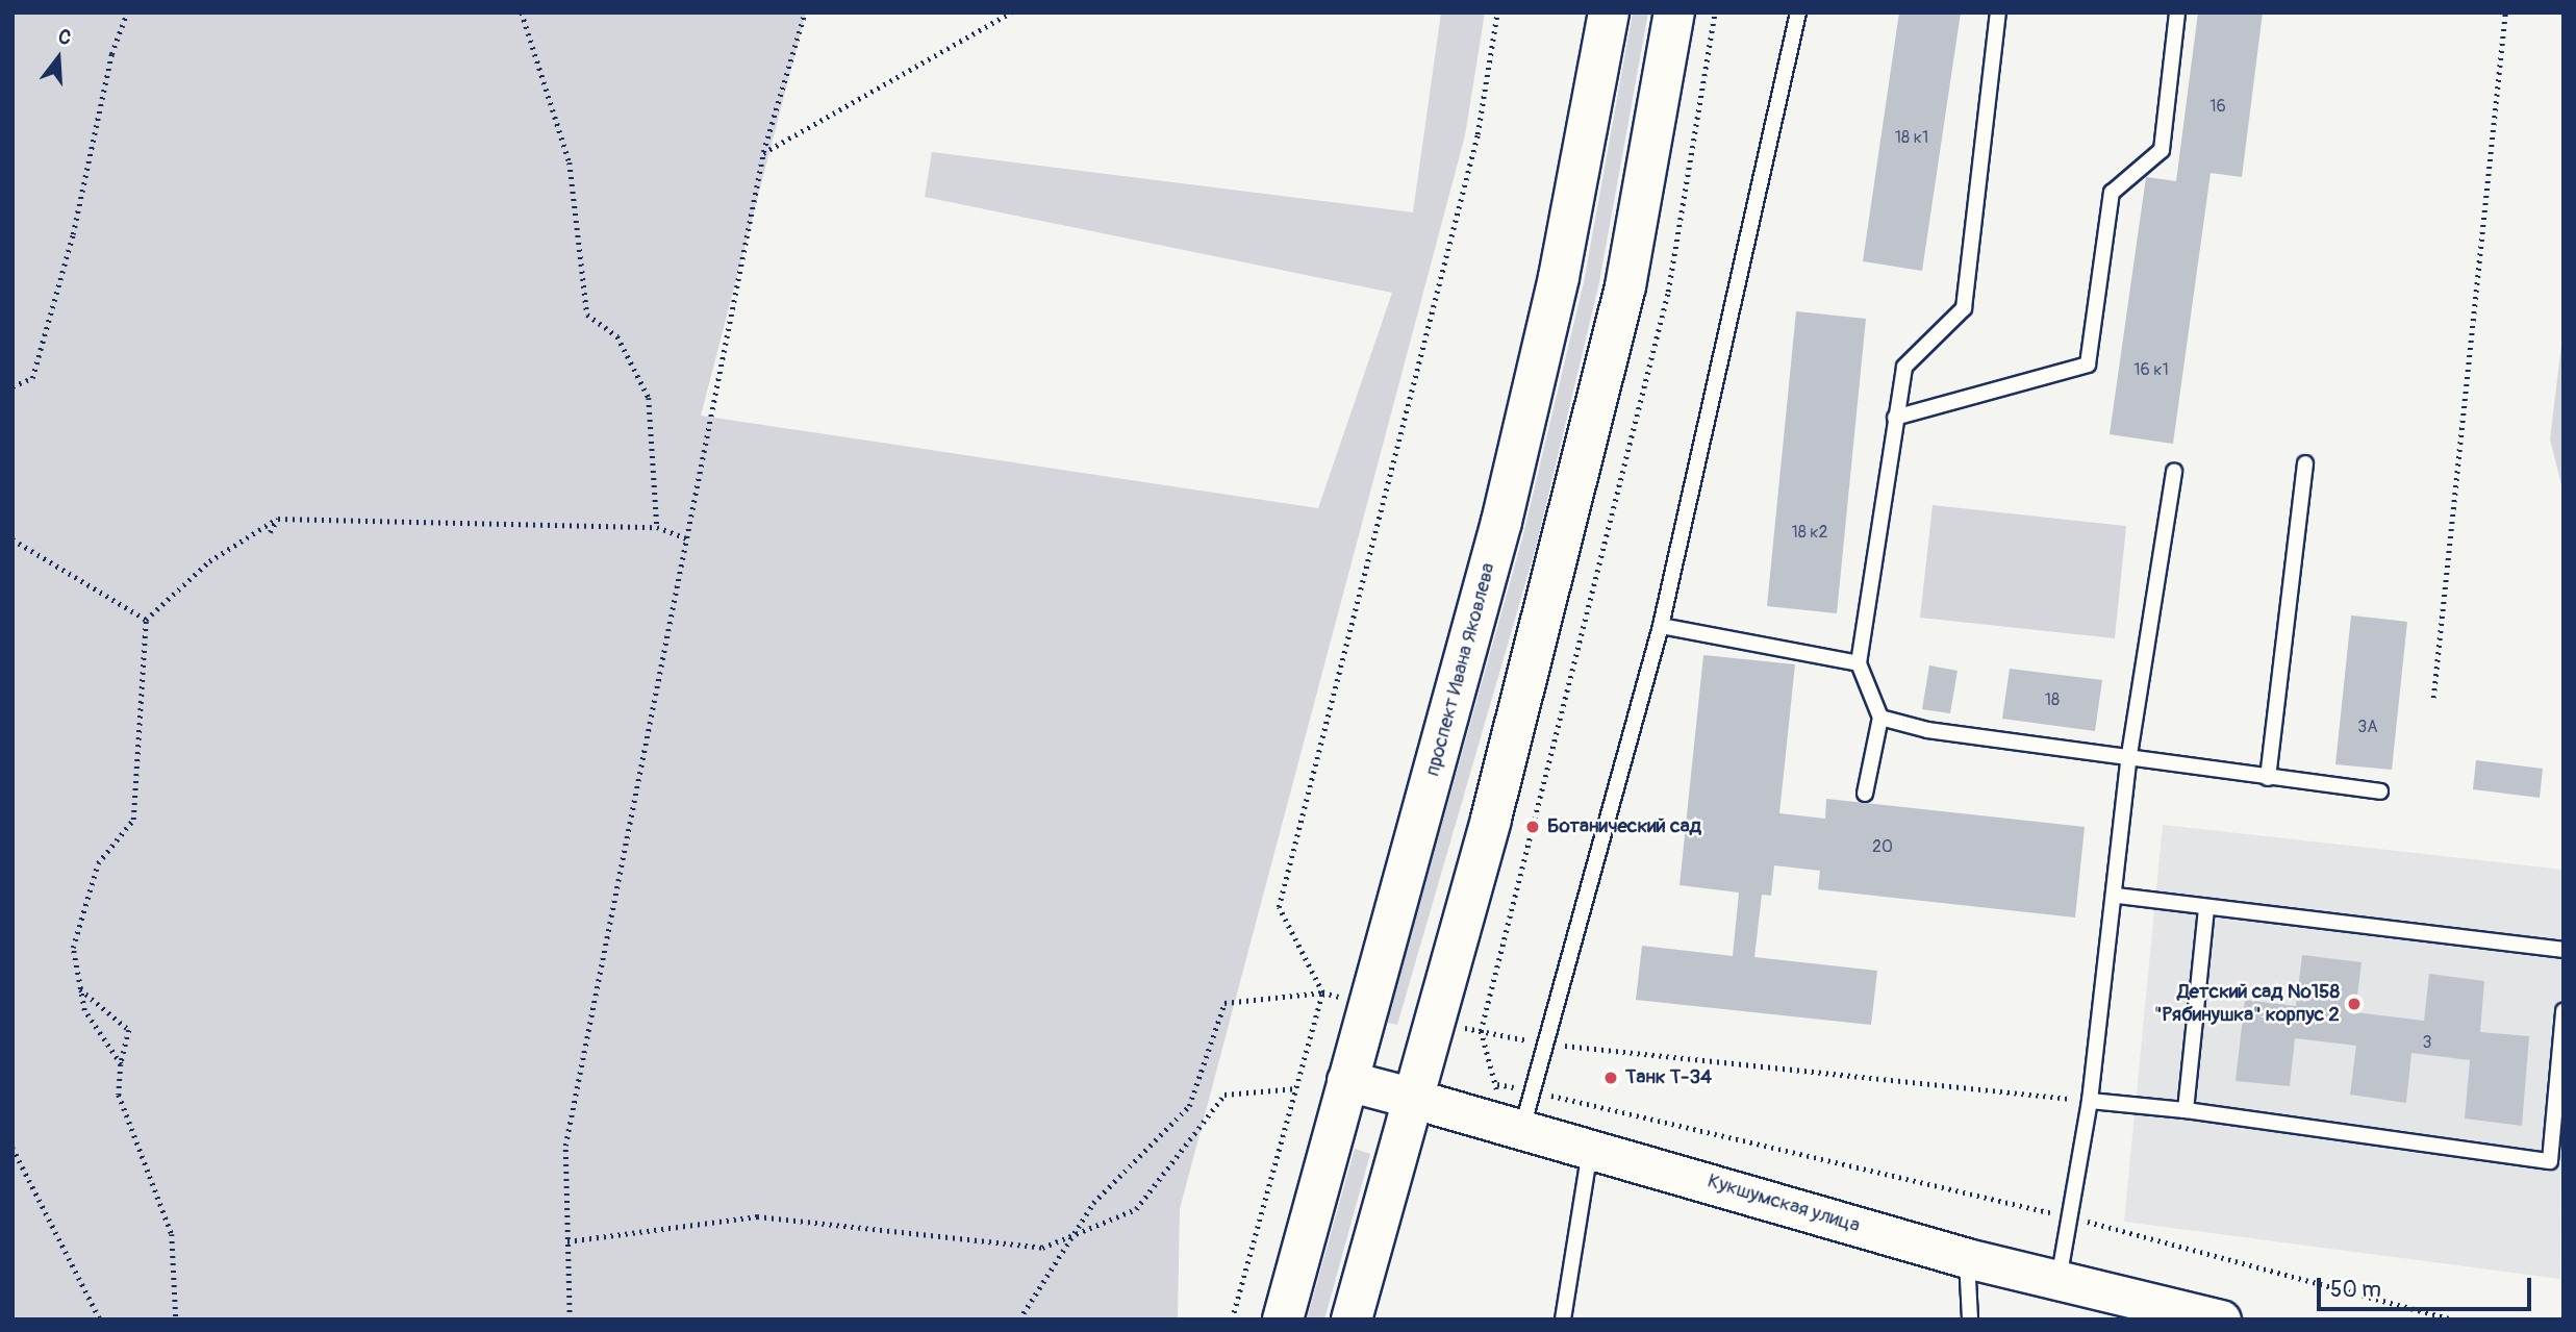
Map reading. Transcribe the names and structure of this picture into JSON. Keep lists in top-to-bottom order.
{
  "streets": {
    "main road": ["проспект Ивана Яковлева", "Кукшумская улица"]
  },
  "crossings": [
    ["проспект Ивана Яковлева", "Кукшумская улица"]
  ],
  "places": ["Ботанический сад", "Детский сад №158 \"Рябинушка\" корпус 2", "Танк Т-34"],
  "house_numbers": [
    "16",
    "18 к1",
    "16 к1",
    "18 к2",
    "18",
    "3А",
    "20",
    "3"
  ],
  "scale_bar": "50 m",
  "north": "top"
}
